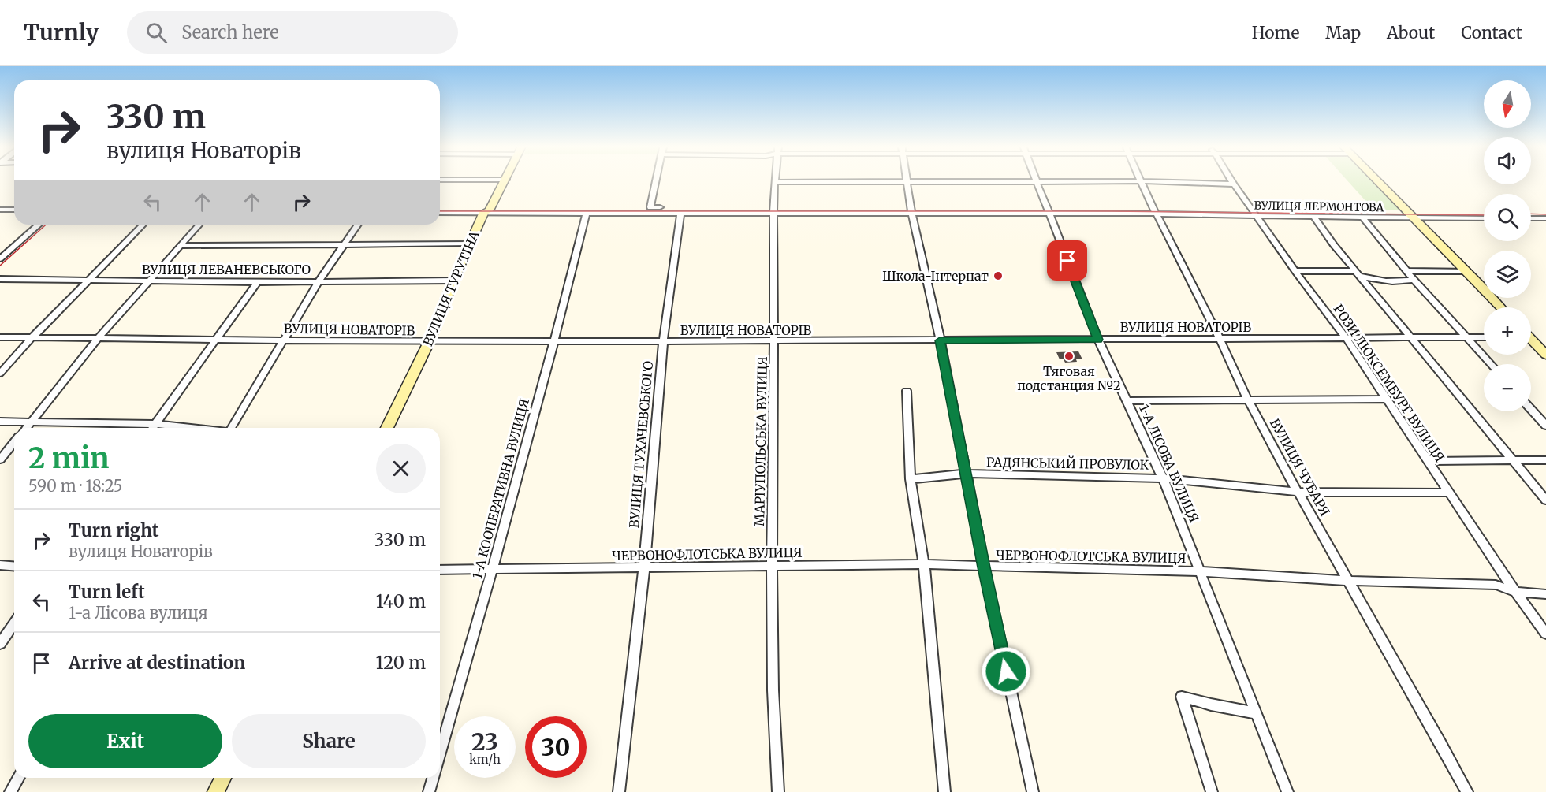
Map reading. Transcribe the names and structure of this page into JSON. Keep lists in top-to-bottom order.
{
  "streets": {
    "street": [
      "ВУЛИЦЯ ЛЕРМОНТОВА",
      "ВУЛИЦЯ ЛЕВАНЕВСЬКОГО",
      "ВУЛИЦЯ ТУРУТІНА",
      "ВУЛИЦЯ НОВАТОРІВ",
      "РОЗИ ЛЮКСЕМБУРГ ВУЛИЦЯ",
      "МАРІУПОЛЬСЬКА ВУЛИЦЯ",
      "ВУЛИЦЯ ТУХАЧЕВСЬКОГО",
      "РАДЯНСЬКИЙ ПРОВУЛОК",
      "1-А ЛІСОВА ВУЛИЦЯ",
      "ВУЛИЦЯ ЧУБАРЯ",
      "1-А КООПЕРАТИВНА ВУЛИЦЯ",
      "ЧЕРВОНОФЛОТСЬКА ВУЛИЦЯ"
    ]
  },
  "crossings": [
    ["ВУЛИЦЯ ЛЕРМОНТОВА", "ВУЛИЦЯ ТУРУТІНА"],
    ["ВУЛИЦЯ ЛЕРМОНТОВА", "РОЗИ ЛЮКСЕМБУРГ ВУЛИЦЯ"],
    ["ВУЛИЦЯ ЛЕРМОНТОВА", "МАРІУПОЛЬСЬКА ВУЛИЦЯ"],
    ["ВУЛИЦЯ ЛЕРМОНТОВА", "ВУЛИЦЯ ТУХАЧЕВСЬКОГО"],
    ["ВУЛИЦЯ ЛЕРМОНТОВА", "1-А ЛІСОВА ВУЛИЦЯ"],
    ["ВУЛИЦЯ ЛЕРМОНТОВА", "ВУЛИЦЯ ЧУБАРЯ"],
    ["ВУЛИЦЯ ЛЕРМОНТОВА", "1-А КООПЕРАТИВНА ВУЛИЦЯ"],
    ["ВУЛИЦЯ ЛЕВАНЕВСЬКОГО", "ВУЛИЦЯ ТУРУТІНА"],
    ["ВУЛИЦЯ ТУРУТІНА", "ВУЛИЦЯ НОВАТОРІВ"],
    ["ВУЛИЦЯ НОВАТОРІВ", "РОЗИ ЛЮКСЕМБУРГ ВУЛИЦЯ"],
    ["ВУЛИЦЯ НОВАТОРІВ", "МАРІУПОЛЬСЬКА ВУЛИЦЯ"],
    ["ВУЛИЦЯ НОВАТОРІВ", "ВУЛИЦЯ ТУХАЧЕВСЬКОГО"],
    ["ВУЛИЦЯ НОВАТОРІВ", "1-А ЛІСОВА ВУЛИЦЯ"],
    ["ВУЛИЦЯ НОВАТОРІВ", "ВУЛИЦЯ ЧУБАРЯ"],
    ["ВУЛИЦЯ НОВАТОРІВ", "1-А КООПЕРАТИВНА ВУЛИЦЯ"],
    ["РОЗИ ЛЮКСЕМБУРГ ВУЛИЦЯ", "РАДЯНСЬКИЙ ПРОВУЛОК"],
    ["РОЗИ ЛЮКСЕМБУРГ ВУЛИЦЯ", "ЧЕРВОНОФЛОТСЬКА ВУЛИЦЯ"],
    ["МАРІУПОЛЬСЬКА ВУЛИЦЯ", "ЧЕРВОНОФЛОТСЬКА ВУЛИЦЯ"],
    ["ВУЛИЦЯ ТУХАЧЕВСЬКОГО", "ЧЕРВОНОФЛОТСЬКА ВУЛИЦЯ"],
    ["РАДЯНСЬКИЙ ПРОВУЛОК", "1-А ЛІСОВА ВУЛИЦЯ"],
    ["РАДЯНСЬКИЙ ПРОВУЛОК", "ВУЛИЦЯ ЧУБАРЯ"],
    ["1-А ЛІСОВА ВУЛИЦЯ", "ЧЕРВОНОФЛОТСЬКА ВУЛИЦЯ"],
    ["ВУЛИЦЯ ЧУБАРЯ", "ЧЕРВОНОФЛОТСЬКА ВУЛИЦЯ"],
    ["1-А КООПЕРАТИВНА ВУЛИЦЯ", "ЧЕРВОНОФЛОТСЬКА ВУЛИЦЯ"]
  ],
  "places": ["Школа-Інтернат", "Тяговая подстанция №2"],
  "north": "bottom",
  "page": {
    "header": "Turnly",
    "search": "Search here",
    "nav": [
      "Home",
      "Map",
      "About",
      "Contact"
    ],
    "map_buttons": ["+", "−"],
    "turn": ["330 m", "вулиця Новаторів"],
    "heading": ["2 min", "590 m · 18:25"],
    "list": [
      {
        "name": "Turn right",
        "note": "вулиця Новаторів",
        "value": "330 m"
      },
      {
        "name": "Turn left",
        "note": "1-а Лісова вулиця",
        "value": "140 m"
      },
      {
        "name": "Arrive at destination",
        "value": "120 m"
      }
    ],
    "buttons": ["Exit", "Share"],
    "speed": "23 km/h",
    "limit": "30"
  }
}
